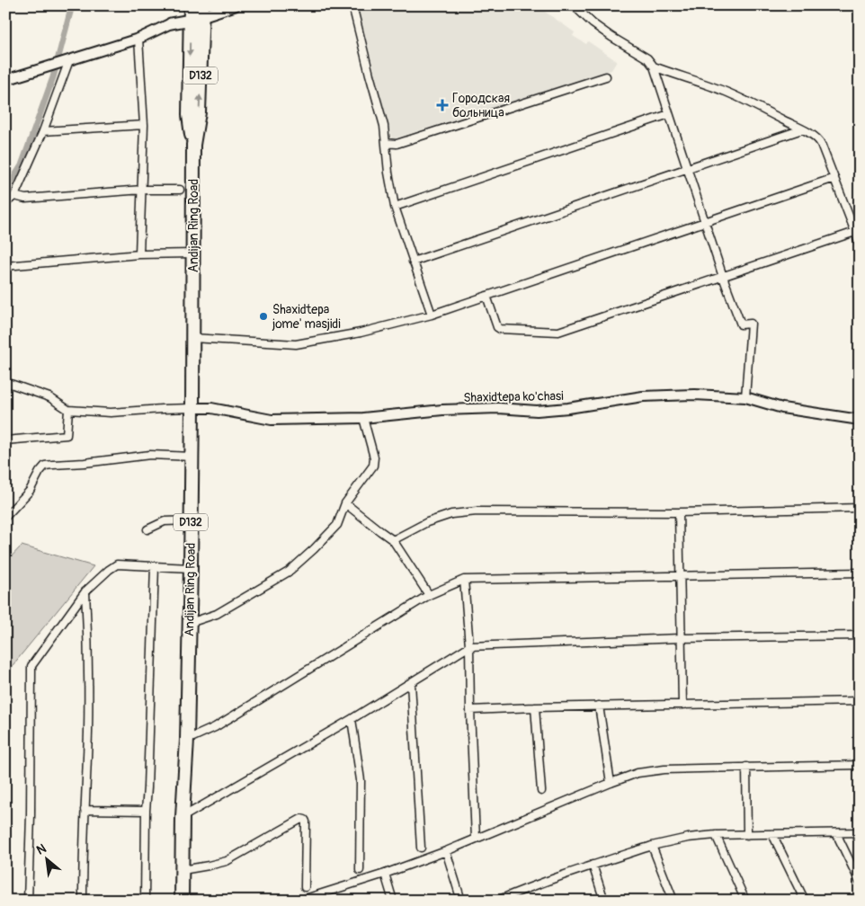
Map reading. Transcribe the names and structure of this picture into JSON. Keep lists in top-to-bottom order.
{
  "streets": {
    "highway": ["D132", "Andijan Ring Road"],
    "street": ["Shaxidtepa ko'chasi"]
  },
  "crossings": [
    ["Andijan Ring Road", "Shaxidtepa ko'chasi"]
  ],
  "places": {
    "health": ["Городская больница"],
    "other": ["Shaxidtepa jome' masjidi"]
  },
  "north": "top left"
}
